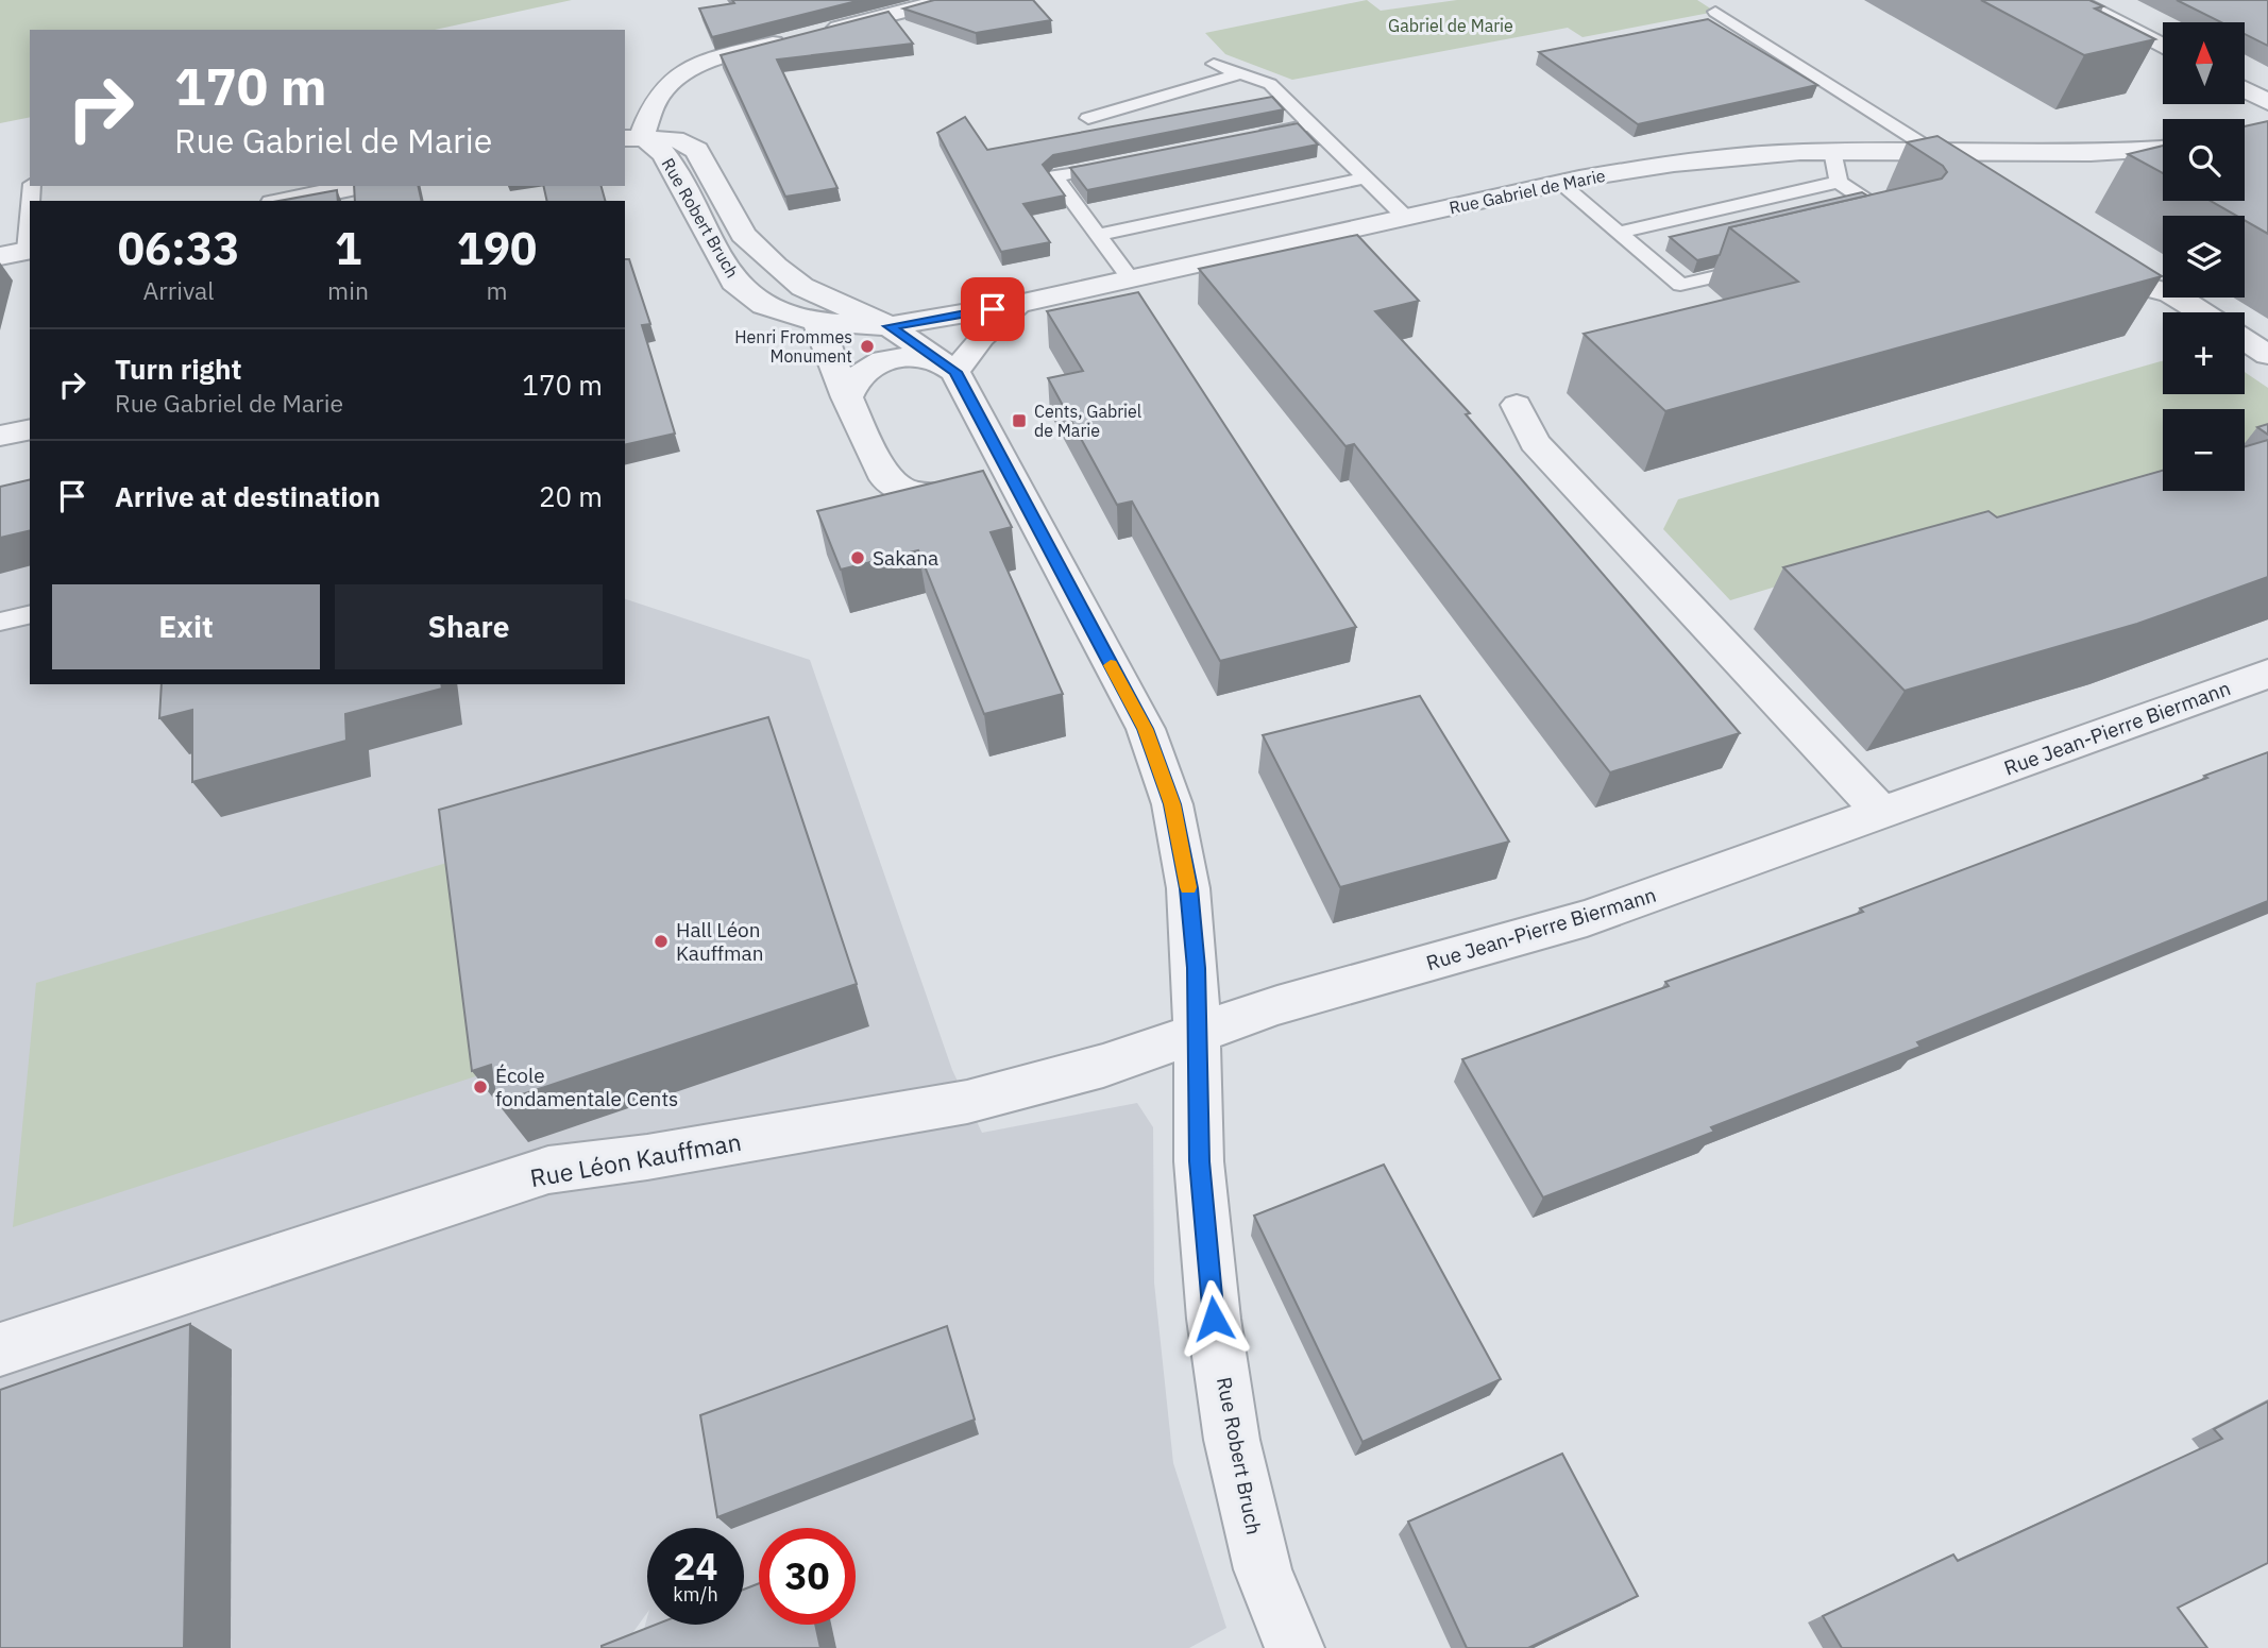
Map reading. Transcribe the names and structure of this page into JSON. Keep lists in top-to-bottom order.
{
  "streets": {
    "street": [
      "Rue Gabriel de Marie",
      "Rue Robert Bruch",
      "Rue Jean-Pierre Biermann",
      "Rue Léon Kauffman"
    ]
  },
  "crossings": [
    ["Rue Gabriel de Marie", "Rue Robert Bruch"],
    ["Rue Robert Bruch", "Rue Jean-Pierre Biermann"],
    ["Rue Robert Bruch", "Rue Léon Kauffman"],
    ["Rue Jean-Pierre Biermann", "Rue Léon Kauffman"]
  ],
  "parks": ["Gabriel de Marie"],
  "places": {
    "other": [
      "Henri Frommes Monument",
      "Sakana",
      "Hall Léon Kauffman",
      "École fondamentale Cents"
    ],
    "transit": ["Cents, Gabriel de Marie"]
  },
  "north": "top",
  "page": {
    "map_buttons": ["+", "−"],
    "turn": ["170 m", "Rue Gabriel de Marie"],
    "eta": [
      "06:33",
      "Arrival",
      "1",
      "min",
      "190",
      "m"
    ],
    "list": [
      {
        "name": "Turn right",
        "note": "Rue Gabriel de Marie",
        "value": "170 m"
      },
      {
        "name": "Arrive at destination",
        "value": "20 m"
      }
    ],
    "buttons": ["Exit", "Share"],
    "speed": "24 km/h",
    "limit": "30"
  }
}
